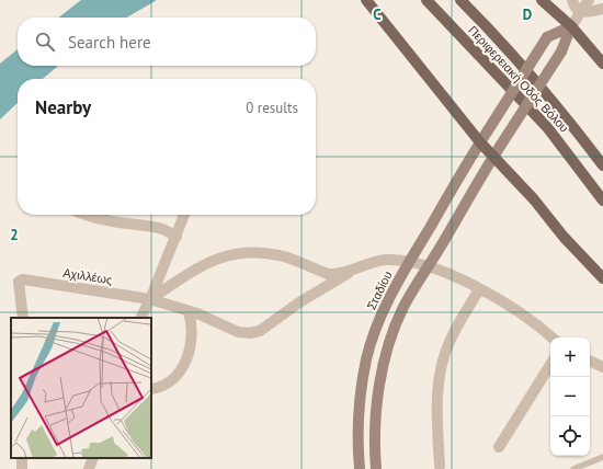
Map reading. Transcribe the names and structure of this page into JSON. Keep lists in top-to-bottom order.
{
  "streets": {
    "main road": ["Περιφερειακή Οδός Βόλου", "Σταδίου"],
    "street": ["Αχιλλέως"]
  },
  "page": {
    "search": "Search here",
    "heading": ["Nearby", "0 results"],
    "map_buttons": ["+", "−"]
  },
  "grid": {
    "columns": ["C", "D"],
    "rows": ["2"]
  }
}
